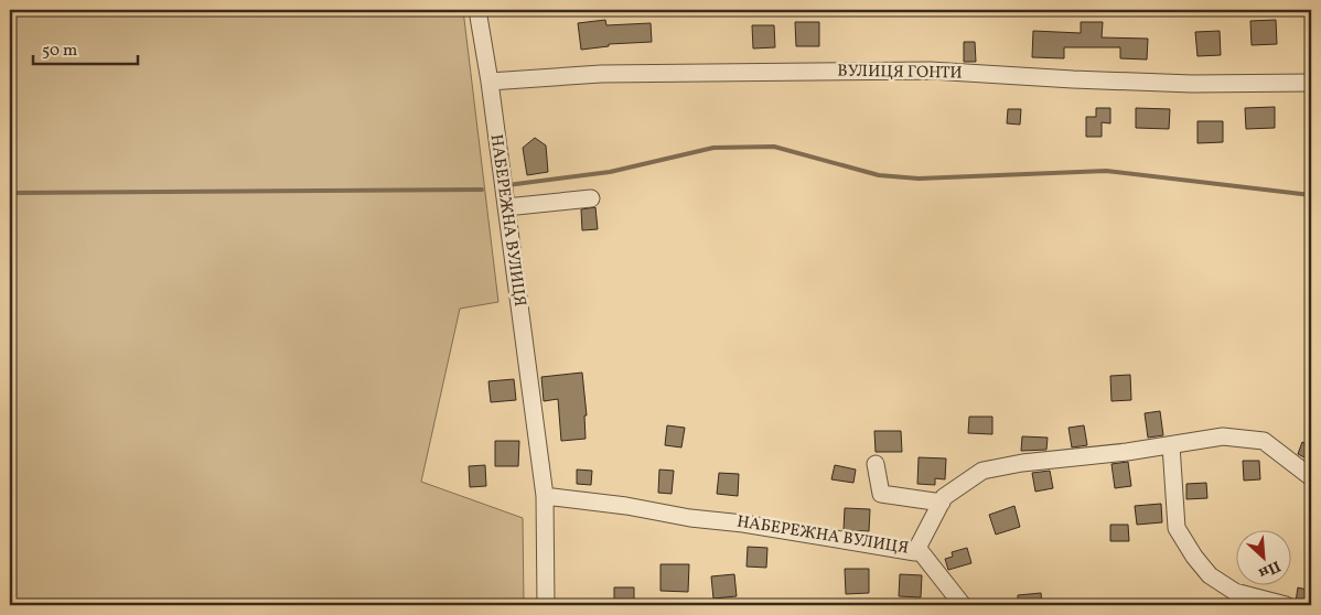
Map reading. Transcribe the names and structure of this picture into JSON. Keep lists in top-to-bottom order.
{
  "streets": {
    "street": ["ВУЛИЦЯ ГОНТИ", "НАБЕРЕЖНА ВУЛИЦЯ"]
  },
  "crossings": [
    ["ВУЛИЦЯ ГОНТИ", "НАБЕРЕЖНА ВУЛИЦЯ"]
  ],
  "scale_bar": "50 m",
  "north": "bottom right"
}
